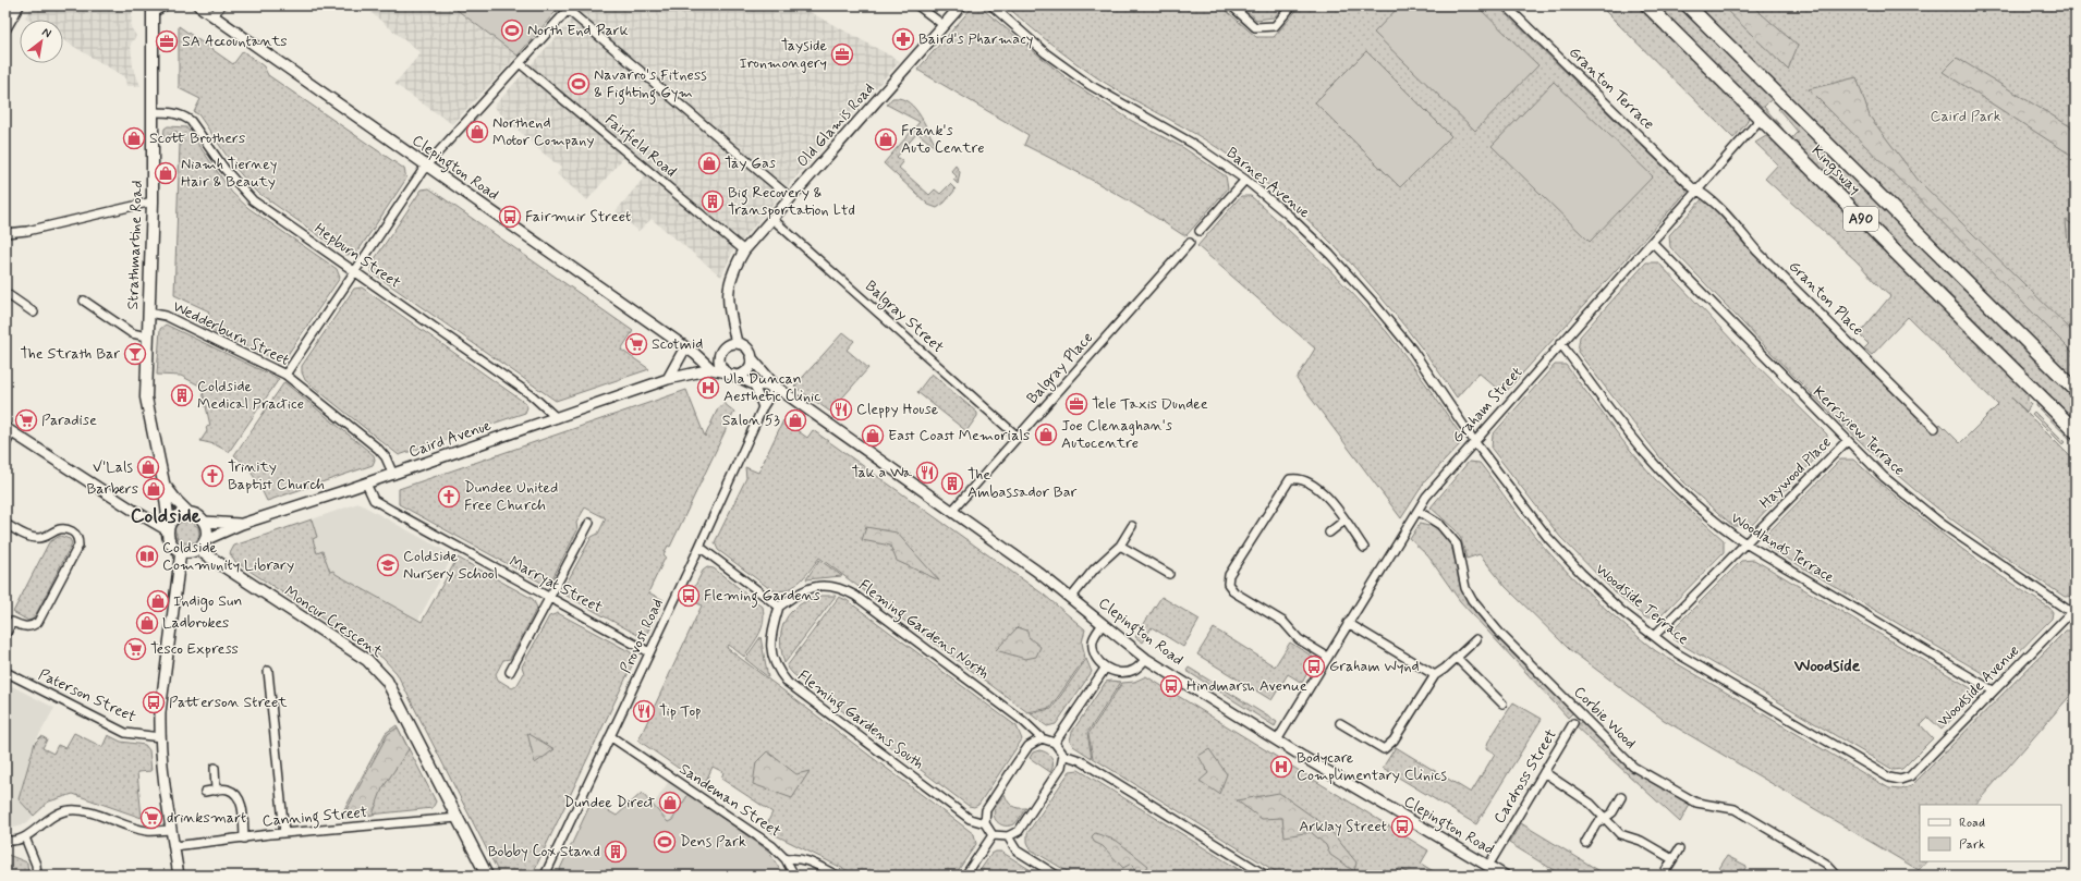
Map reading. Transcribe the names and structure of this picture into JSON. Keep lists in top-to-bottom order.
{
  "streets": {
    "highway": ["Kingsway", "A90"],
    "main road": ["Strathmartine Road", "Moncur Crescent"],
    "street": [
      "Granton Terrace",
      "Old Glamis Road",
      "Fairfield Road",
      "Clepington Road",
      "Barnes Avenue",
      "Hepburn Street",
      "Granton Place",
      "Balgray Street",
      "Wedderburn Street",
      "Balgray Place",
      "Graham Street",
      "Kerrsview Terrace",
      "Caird Avenue",
      "Haywood Place",
      "Woodlands Terrace",
      "Marryat Street",
      "Woodside Terrace",
      "Fleming Gardens North",
      "Provost Road",
      "Woodside Avenue",
      "Paterson Street",
      "Corbie Wood",
      "Fleming Gardens South",
      "Cardross Street",
      "Sandeman Street",
      "Canning Street"
    ]
  },
  "crossings": [
    ["Granton Terrace", "Granton Place"],
    ["Granton Terrace", "Graham Street"],
    ["Old Glamis Road", "Fairfield Road"],
    ["Old Glamis Road", "Clepington Road"],
    ["Old Glamis Road", "Balgray Street"],
    ["Clepington Road", "Balgray Place"],
    ["Clepington Road", "Graham Street"],
    ["Clepington Road", "Caird Avenue"],
    ["Clepington Road", "Provost Road"],
    ["Clepington Road", "Cardross Street"],
    ["Kingsway", "Graham Street"],
    ["Barnes Avenue", "Graham Street"],
    ["Barnes Avenue", "Woodside Terrace"],
    ["Strathmartine Road", "Hepburn Street"],
    ["Strathmartine Road", "Wedderburn Street"],
    ["Strathmartine Road", "Caird Avenue"],
    ["Strathmartine Road", "Moncur Crescent"],
    ["Hepburn Street", "Caird Avenue"],
    ["Granton Place", "Graham Street"],
    ["Balgray Street", "Balgray Place"],
    ["Wedderburn Street", "Caird Avenue"],
    ["Graham Street", "Kerrsview Terrace"],
    ["Graham Street", "Woodlands Terrace"],
    ["Graham Street", "Woodside Terrace"],
    ["Graham Street", "Corbie Wood"],
    ["Kerrsview Terrace", "Haywood Place"],
    ["Kerrsview Terrace", "Woodside Avenue"],
    ["Caird Avenue", "Marryat Street"],
    ["Caird Avenue", "Moncur Crescent"],
    ["Haywood Place", "Woodlands Terrace"],
    ["Haywood Place", "Woodside Terrace"],
    ["Woodlands Terrace", "Woodside Avenue"],
    ["Marryat Street", "Provost Road"],
    ["Woodside Terrace", "Woodside Avenue"],
    ["Moncur Crescent", "Canning Street"],
    ["Fleming Gardens North", "Fleming Gardens South"],
    ["Provost Road", "Sandeman Street"]
  ],
  "districts": ["Coldside", "Woodside"],
  "parks": ["Caird Park"],
  "places": {
    "sports": ["North End Park", "Navarro's Fitness & Fighting Gym", "Dens Park"],
    "pharmacy": ["Baird's Pharmacy"],
    "office": ["SA Accountants", "Tayside Ironmongery", "Tele Taxis Dundee"],
    "shop": [
      "Northend Motor Company",
      "Scott Brothers",
      "Frank's Auto Centre",
      "Tay Gas",
      "Niamh Tierney Hair & Beauty",
      "Salon 53",
      "Joe Clenaghan's Autocentre",
      "East Coast Memorials",
      "V'Lals",
      "Barbers",
      "Indigo Sun",
      "Ladbrokes",
      "Dundee Direct"
    ],
    "building": [
      "Big Recovery & Transportation Ltd",
      "Coldside Medical Practice",
      "The Ambassador Bar",
      "Bobby Cox Stand"
    ],
    "bus stop": [
      "Fairmuir Street",
      "Fleming Gardens",
      "Graham Wynd",
      "Hindmarsh Avenue",
      "Patterson Street",
      "Arklay Street"
    ],
    "supermarket": [
      "Scotmid",
      "Paradise",
      "Tesco Express",
      "drinksmart"
    ],
    "bar": ["The Strath Bar"],
    "hospital": ["Ula Duncan Aesthetic Clinic", "Bodycare Complimentary Clinics"],
    "restaurant": ["Cleppy House", "Tak a Wa", "Tip Top"],
    "church": ["Trinity Baptist Church", "Dundee United Free Church"],
    "library": ["Coldside Community Library"],
    "school or university": ["Coldside Nursery School"]
  },
  "legend": ["Road", "Park"],
  "north": "top right"
}
